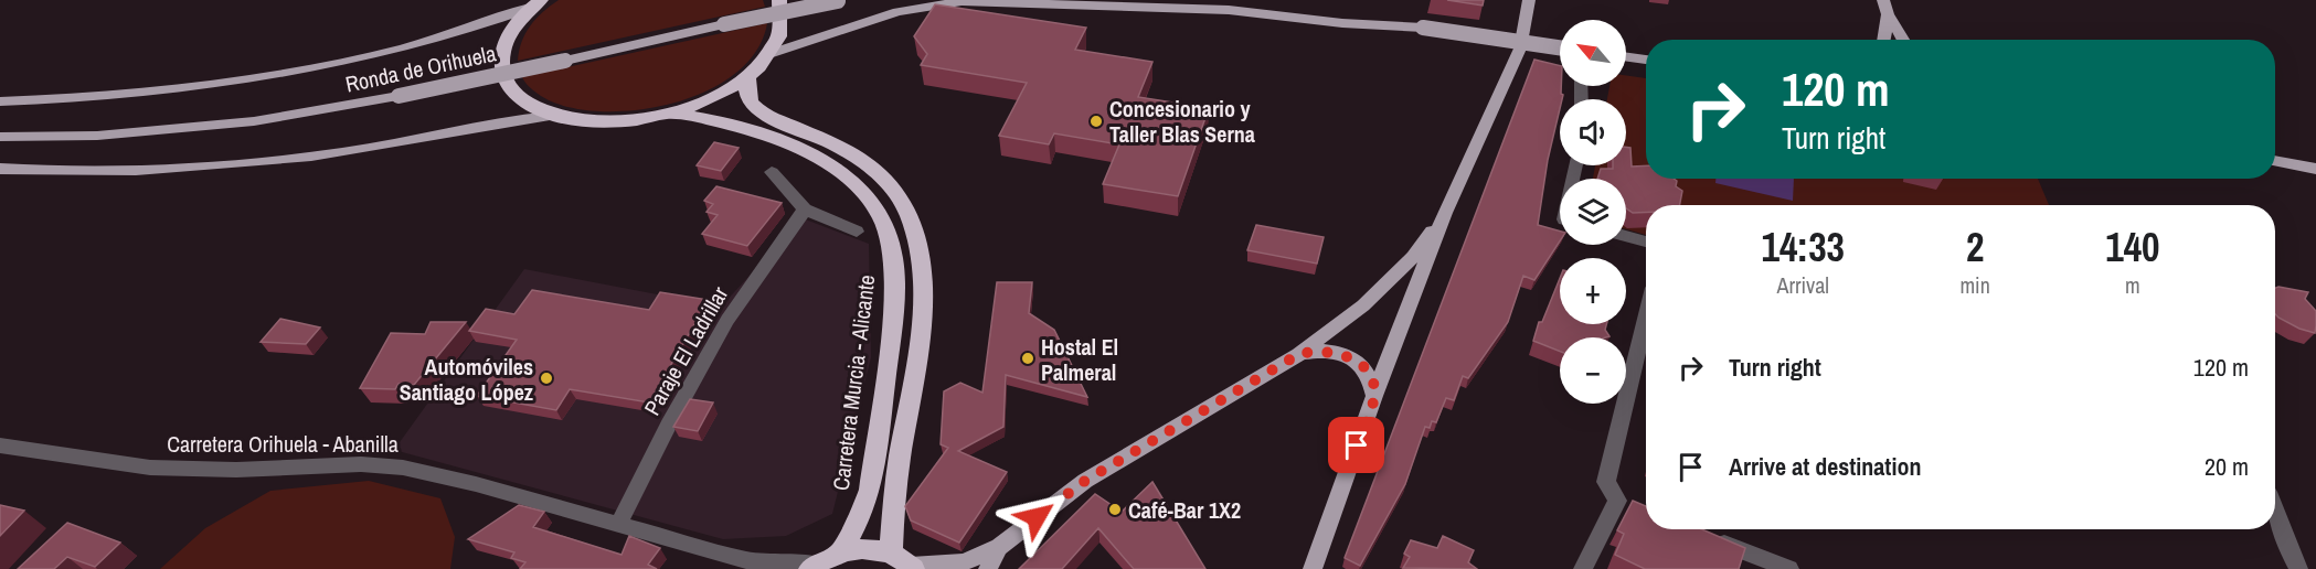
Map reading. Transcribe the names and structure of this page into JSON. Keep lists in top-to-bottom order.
{
  "streets": {
    "highway": ["Carretera Murcia - Alicante"],
    "main road": ["Ronda de Orihuela"],
    "street": ["Paraje El Ladrillar", "Carretera Orihuela - Abanilla"]
  },
  "crossings": [
    ["Paraje El Ladrillar", "Carretera Orihuela - Abanilla"]
  ],
  "places": [
    "Concesionario y Taller Blas Serna",
    "Hostal El Palmeral",
    "Automóviles Santiago López",
    "Café-Bar 1X2"
  ],
  "north": "top left",
  "page": {
    "map_buttons": ["+", "−"],
    "turn": ["120 m", "Turn right"],
    "eta": [
      "14:33",
      "Arrival",
      "2",
      "min",
      "140",
      "m"
    ],
    "list": [
      {
        "name": "Turn right",
        "value": "120 m"
      },
      {
        "name": "Arrive at destination",
        "value": "20 m"
      }
    ]
  }
}
